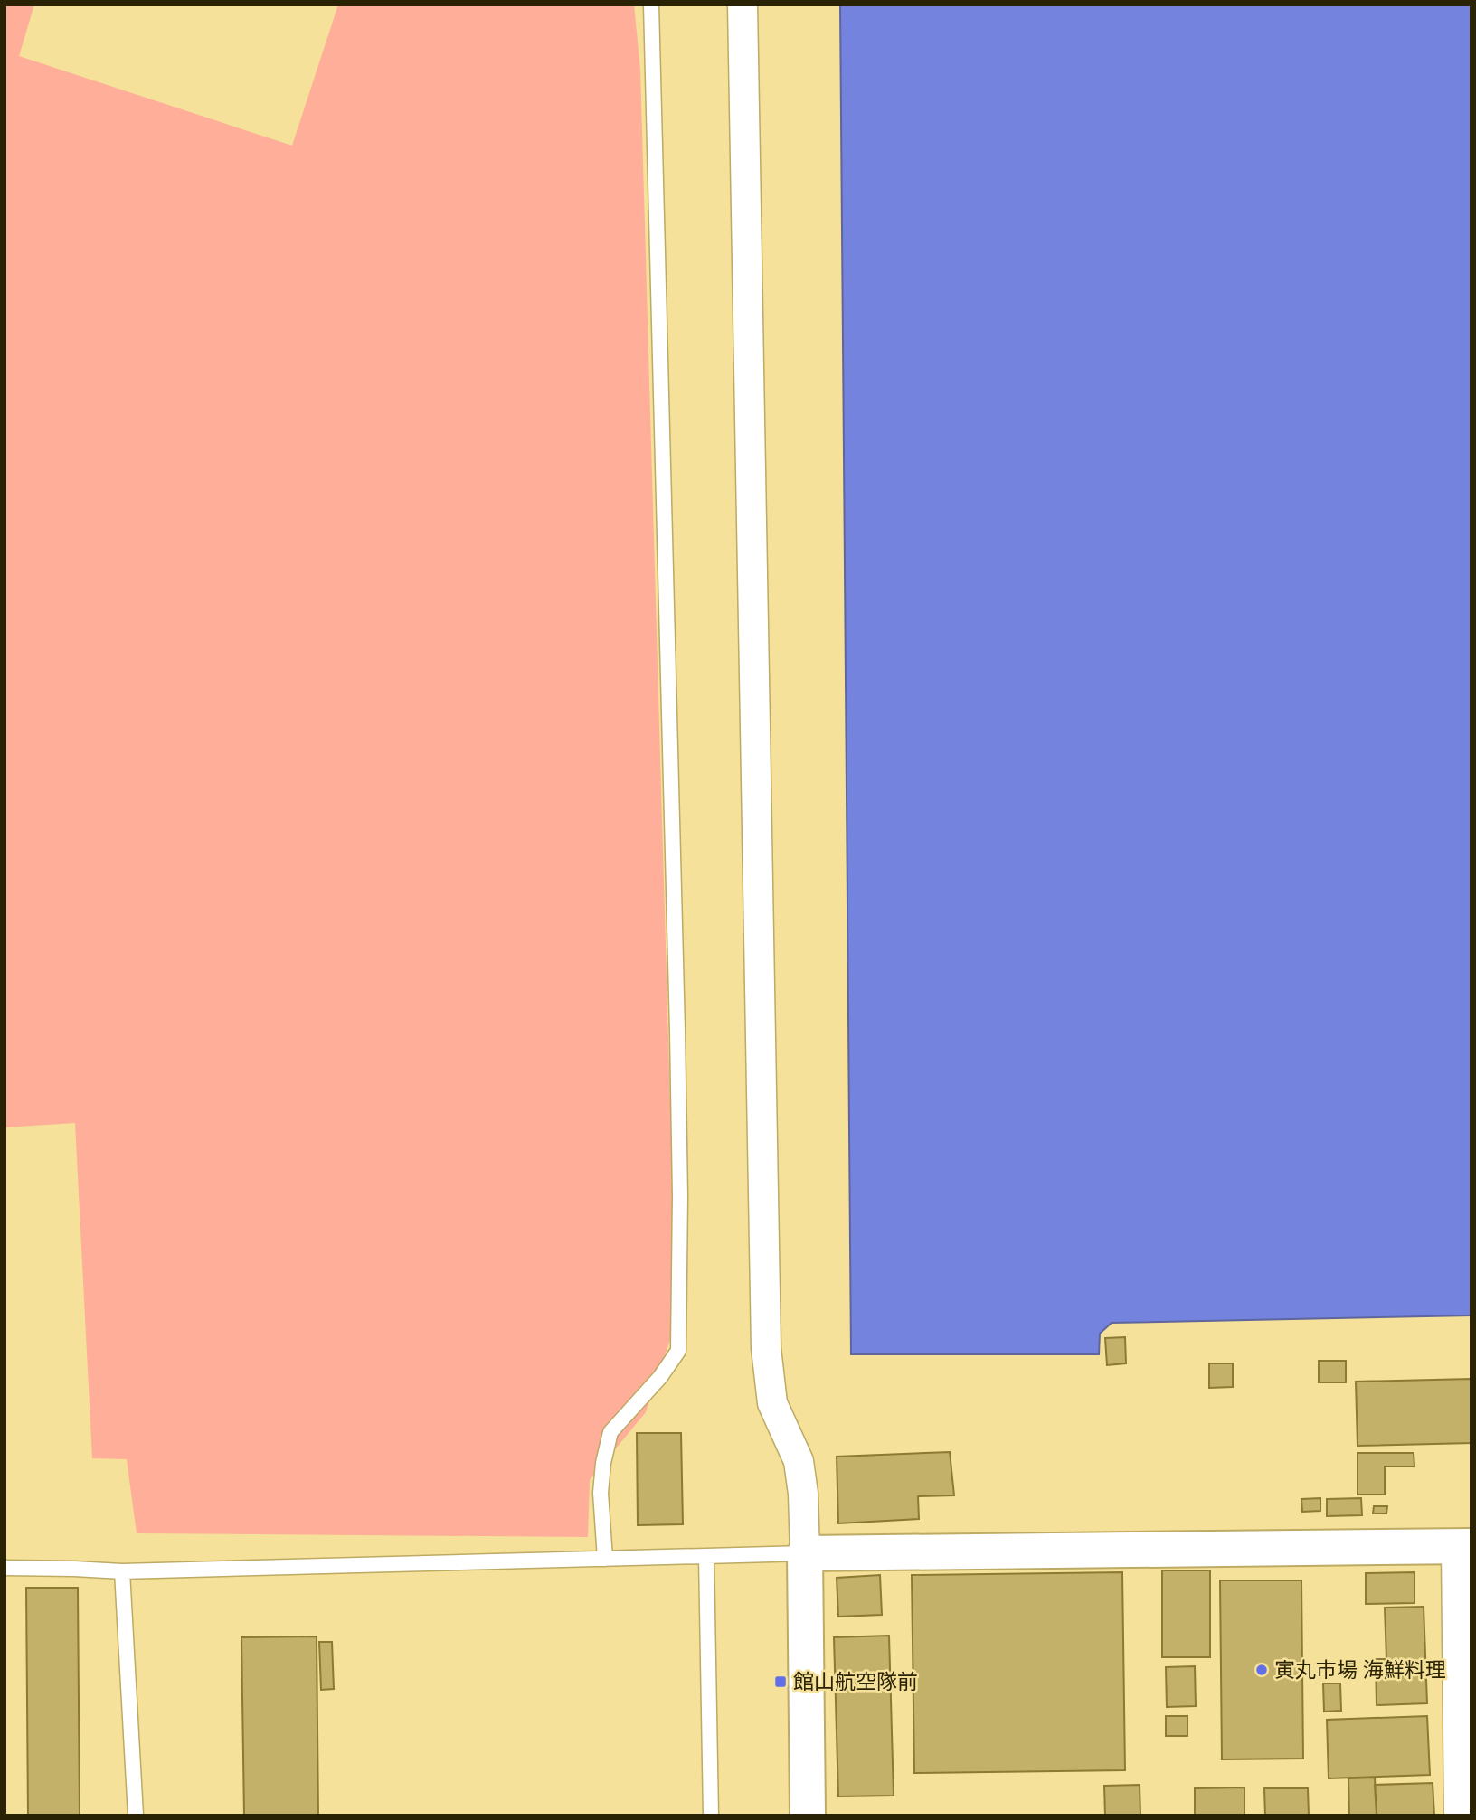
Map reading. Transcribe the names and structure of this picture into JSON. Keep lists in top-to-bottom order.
{
  "places": {
    "other": ["寅丸市場 海鮮料理"],
    "transit": ["館山航空隊前"]
  }
}
